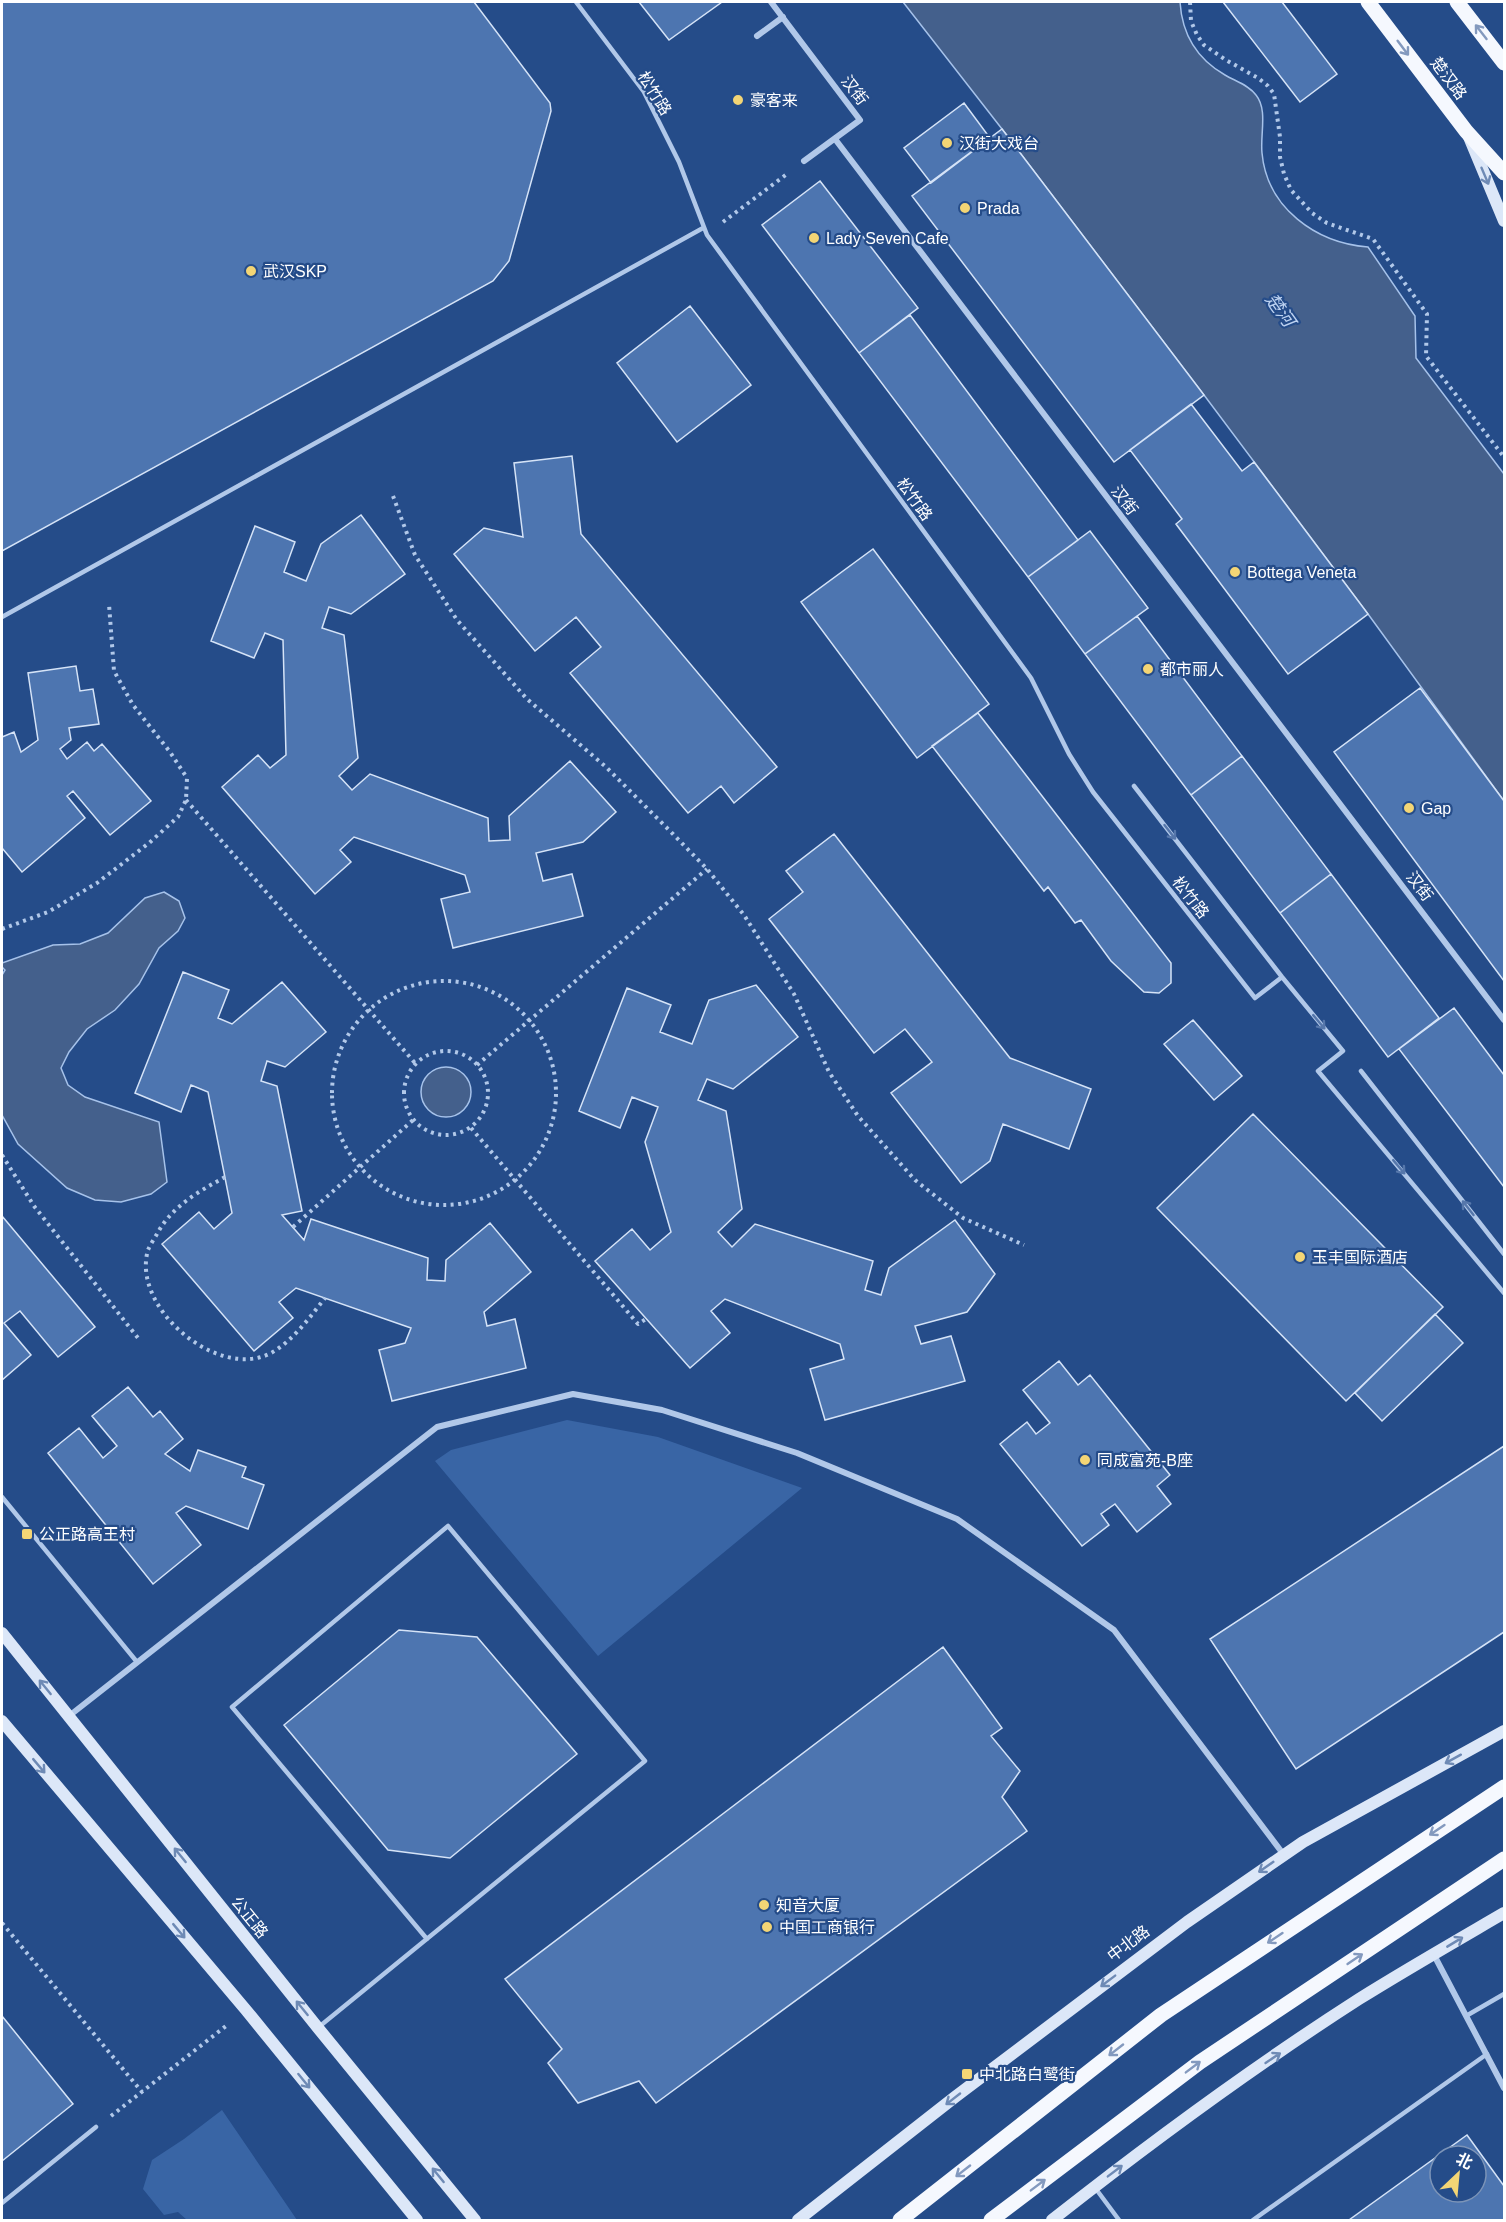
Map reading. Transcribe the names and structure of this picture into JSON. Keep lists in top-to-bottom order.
{
  "streets": {
    "main road": ["楚汉路", "公正路", "中北路"],
    "street": ["汉街"],
    "lane": ["松竹路"]
  },
  "water": ["楚河"],
  "places": {
    "other": [
      "豪客来",
      "汉街大戏台",
      "Prada",
      "Lady Seven Cafe",
      "武汉SKP",
      "Bottega Veneta",
      "都市丽人",
      "Gap",
      "玉丰国际酒店",
      "同成富苑-B座",
      "知音大厦",
      "中国工商银行"
    ],
    "transit": ["公正路高王村", "中北路白鹭街"]
  },
  "north": "top right"
}
